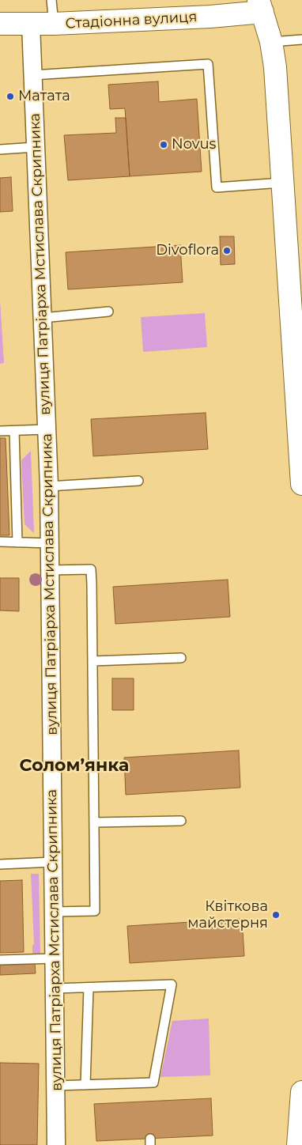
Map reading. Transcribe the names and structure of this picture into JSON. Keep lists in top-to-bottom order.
{
  "streets": {
    "main road": ["Стадіонна вулиця"],
    "street": ["вулиця Патріарха Мстислава Скрипника"]
  },
  "crossings": [
    ["Стадіонна вулиця", "вулиця Патріарха Мстислава Скрипника"]
  ],
  "districts": ["Соломʼянка"],
  "places": [
    "Матата",
    "Novus",
    "Divoflora",
    "Квіткова майстерня"
  ]
}
